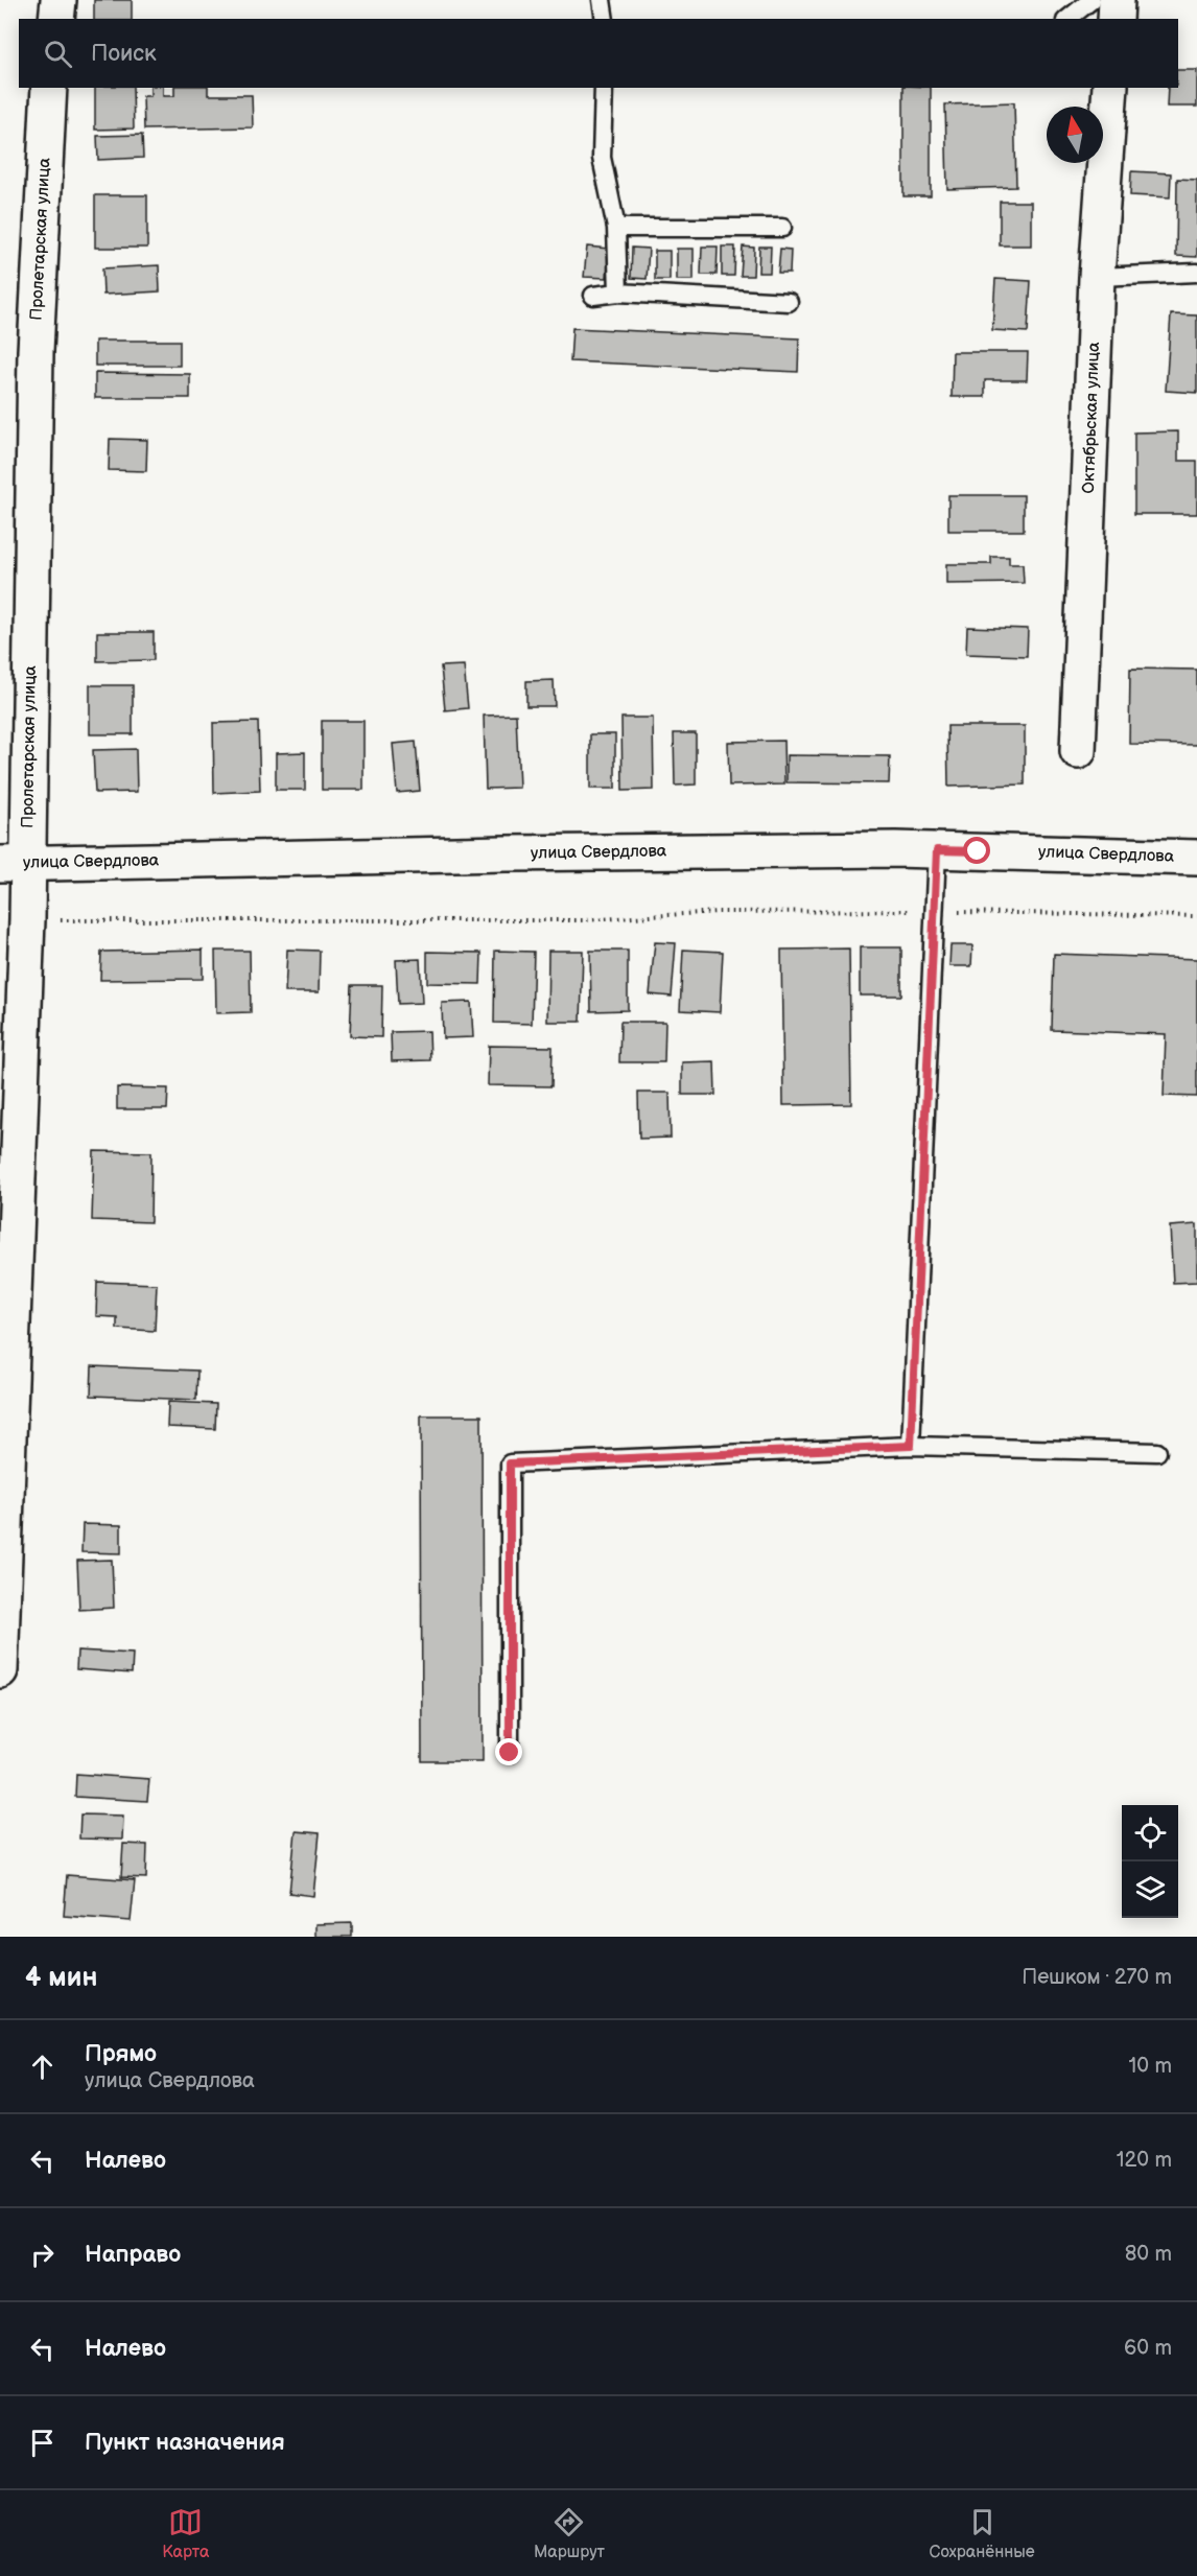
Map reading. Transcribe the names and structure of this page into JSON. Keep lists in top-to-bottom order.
{
  "streets": {
    "street": ["Пролетарская улица", "Октябрьская улица", "улица Свердлова"]
  },
  "crossings": [
    ["Пролетарская улица", "улица Свердлова"]
  ],
  "north": "top",
  "page": {
    "search": "Поиск",
    "heading": ["4 мин", "Пешком · 270 m"],
    "list": [
      ["Прямо", "улица Свердлова", "10 m"],
      ["Налево", "120 m"],
      ["Направо", "80 m"],
      ["Налево", "60 m"],
      "Пункт назначения"
    ],
    "nav": ["Карта", "Маршрут", "Сохранённые"]
  }
}
